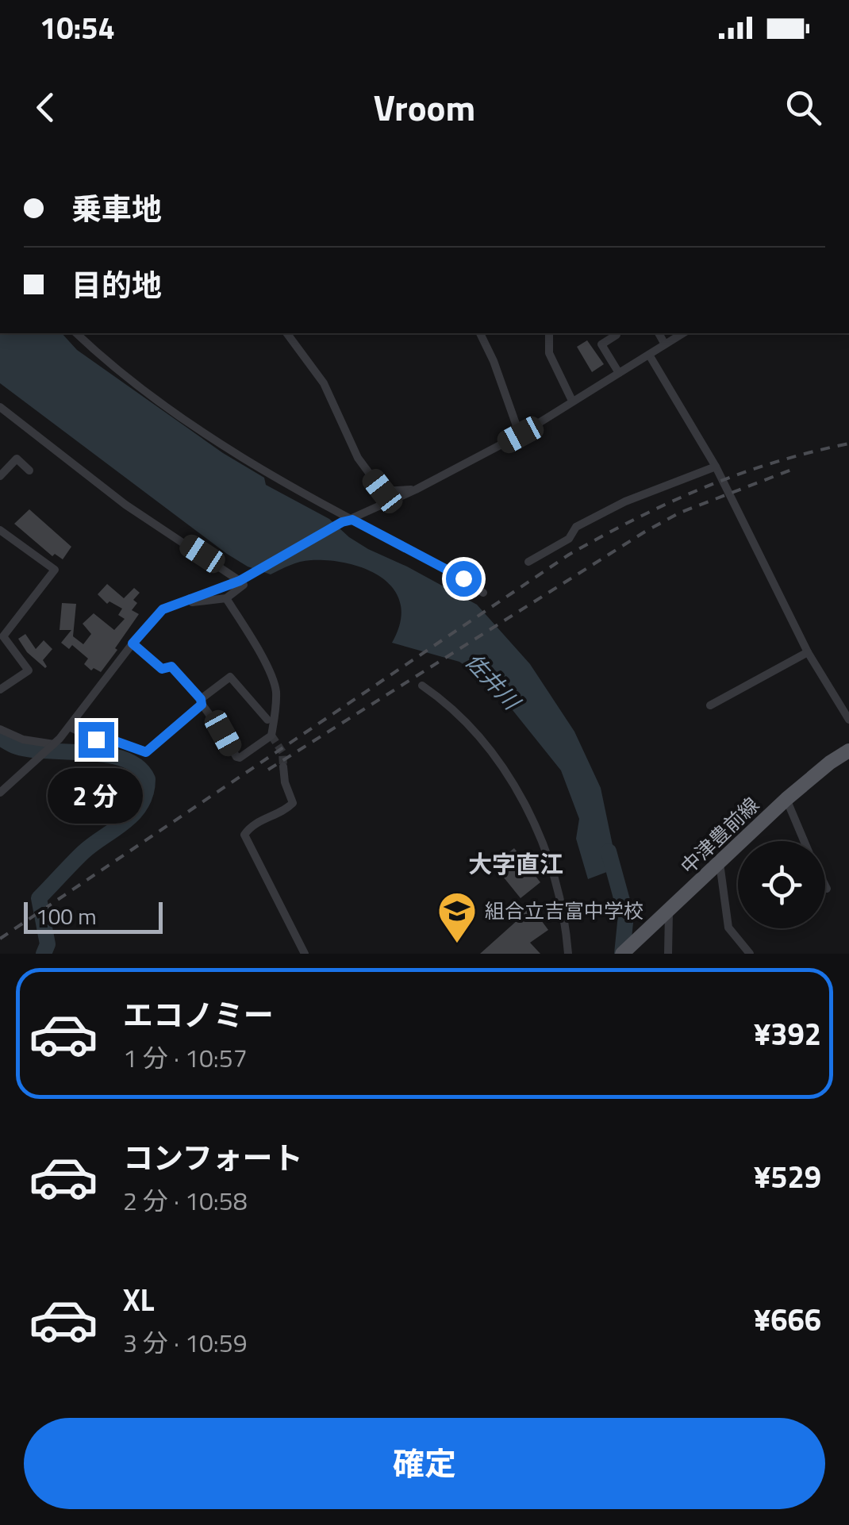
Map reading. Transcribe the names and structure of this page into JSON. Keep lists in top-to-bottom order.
{
  "streets": {
    "main road": ["中津豊前線"]
  },
  "districts": ["大字直江"],
  "water": ["佐井川"],
  "places": {
    "school or university": ["組合立吉富中学校"]
  },
  "scale_bar": "100 m",
  "page": {
    "status": "10:54",
    "header": "Vroom",
    "banner": ["乗車地", "目的地"],
    "bubble": "2 分",
    "scale": "100 m",
    "list": [
      {
        "name": "エコノミー",
        "note": "1 分 · 10:57",
        "value": "¥392"
      },
      {
        "name": "コンフォート",
        "note": "2 分 · 10:58",
        "value": "¥529"
      },
      {
        "name": "XL",
        "note": "3 分 · 10:59",
        "value": "¥666"
      }
    ],
    "buttons": "確定"
  }
}
